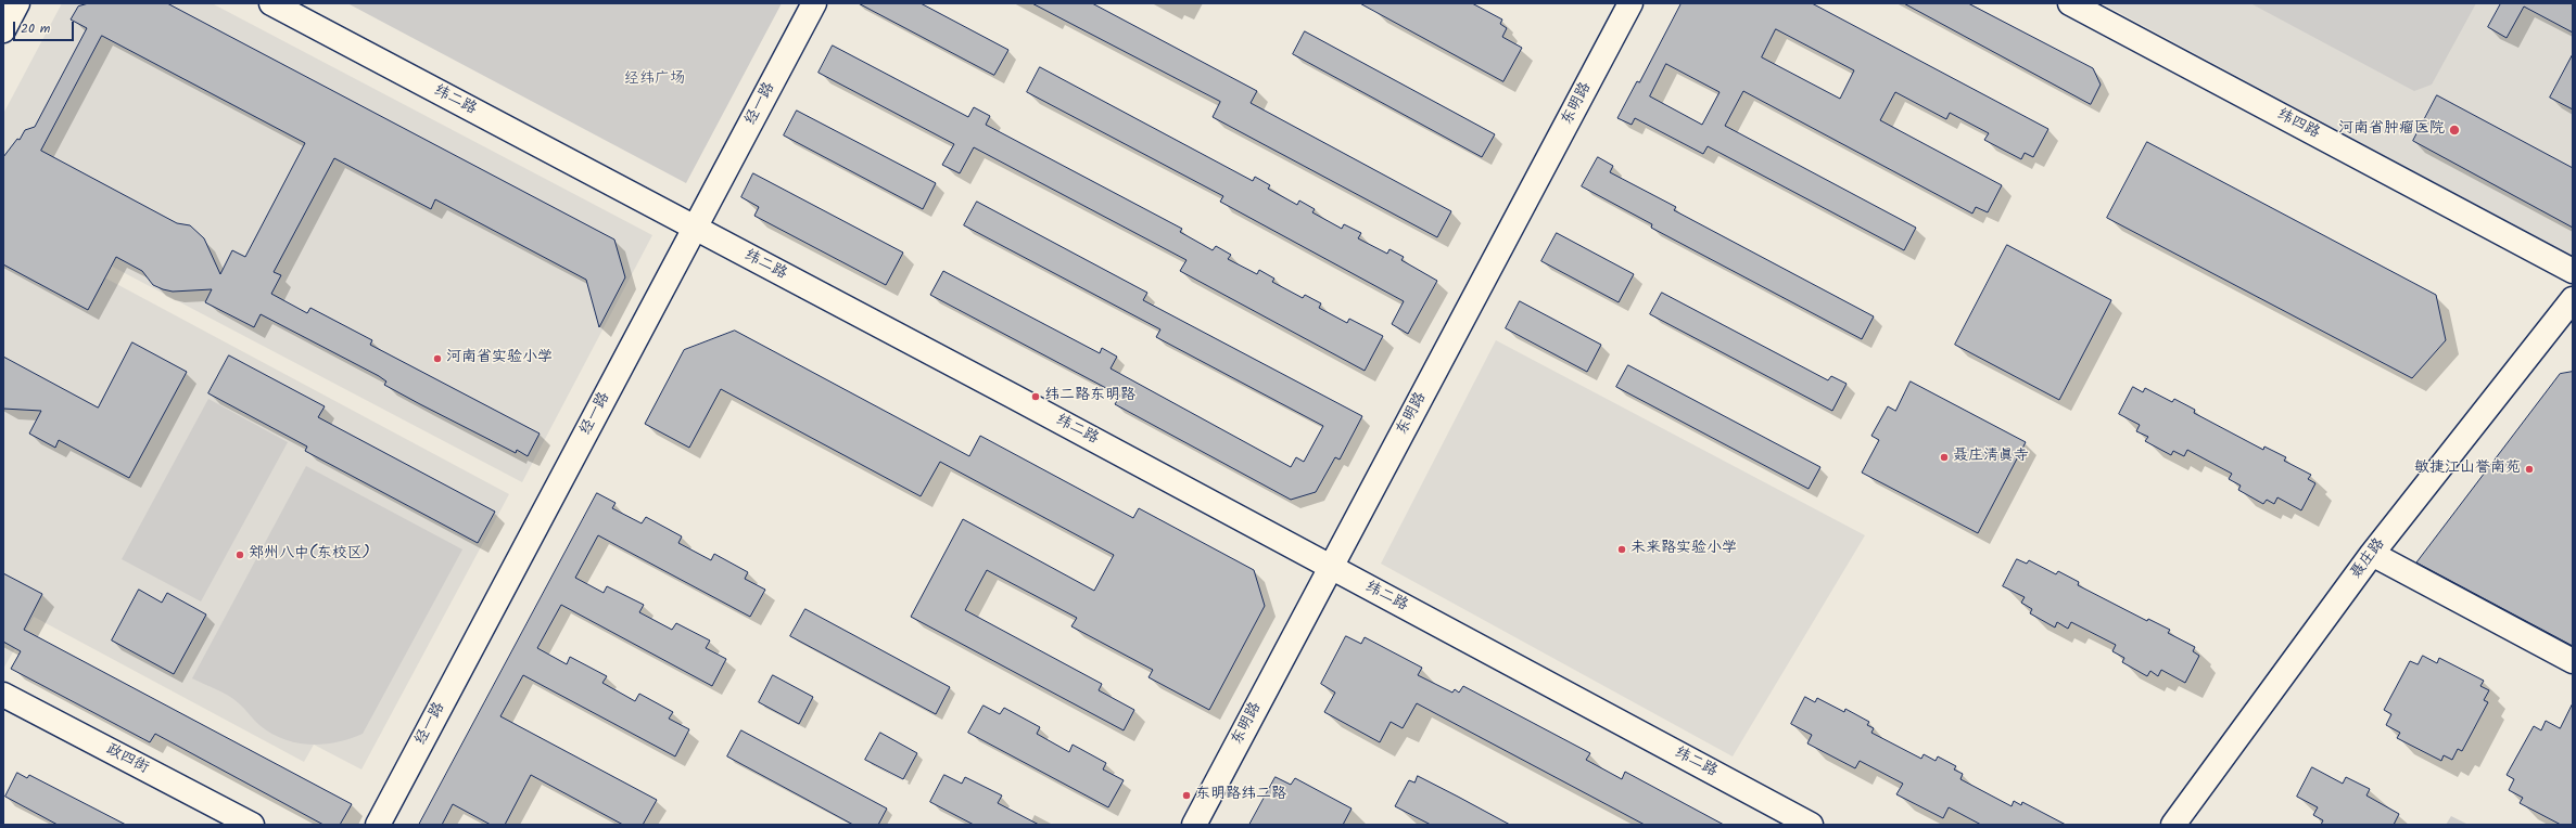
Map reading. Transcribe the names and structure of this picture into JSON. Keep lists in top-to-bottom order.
{
  "streets": {
    "street": [
      "纬二路",
      "经一路",
      "东明路",
      "纬四路",
      "聂庄路",
      "政四街"
    ]
  },
  "crossings": [
    ["纬二路", "经一路"],
    ["纬二路", "东明路"]
  ],
  "parks": ["经纬广场"],
  "places": [
    "河南省肿瘤医院",
    "河南省实验小学",
    "纬二路东明路",
    "聂庄清真寺",
    "敏捷江山誉南苑",
    "未来路实验小学",
    "郑州八中(东校区)",
    "东明路纬二路"
  ],
  "scale_bar": "20 m"
}
